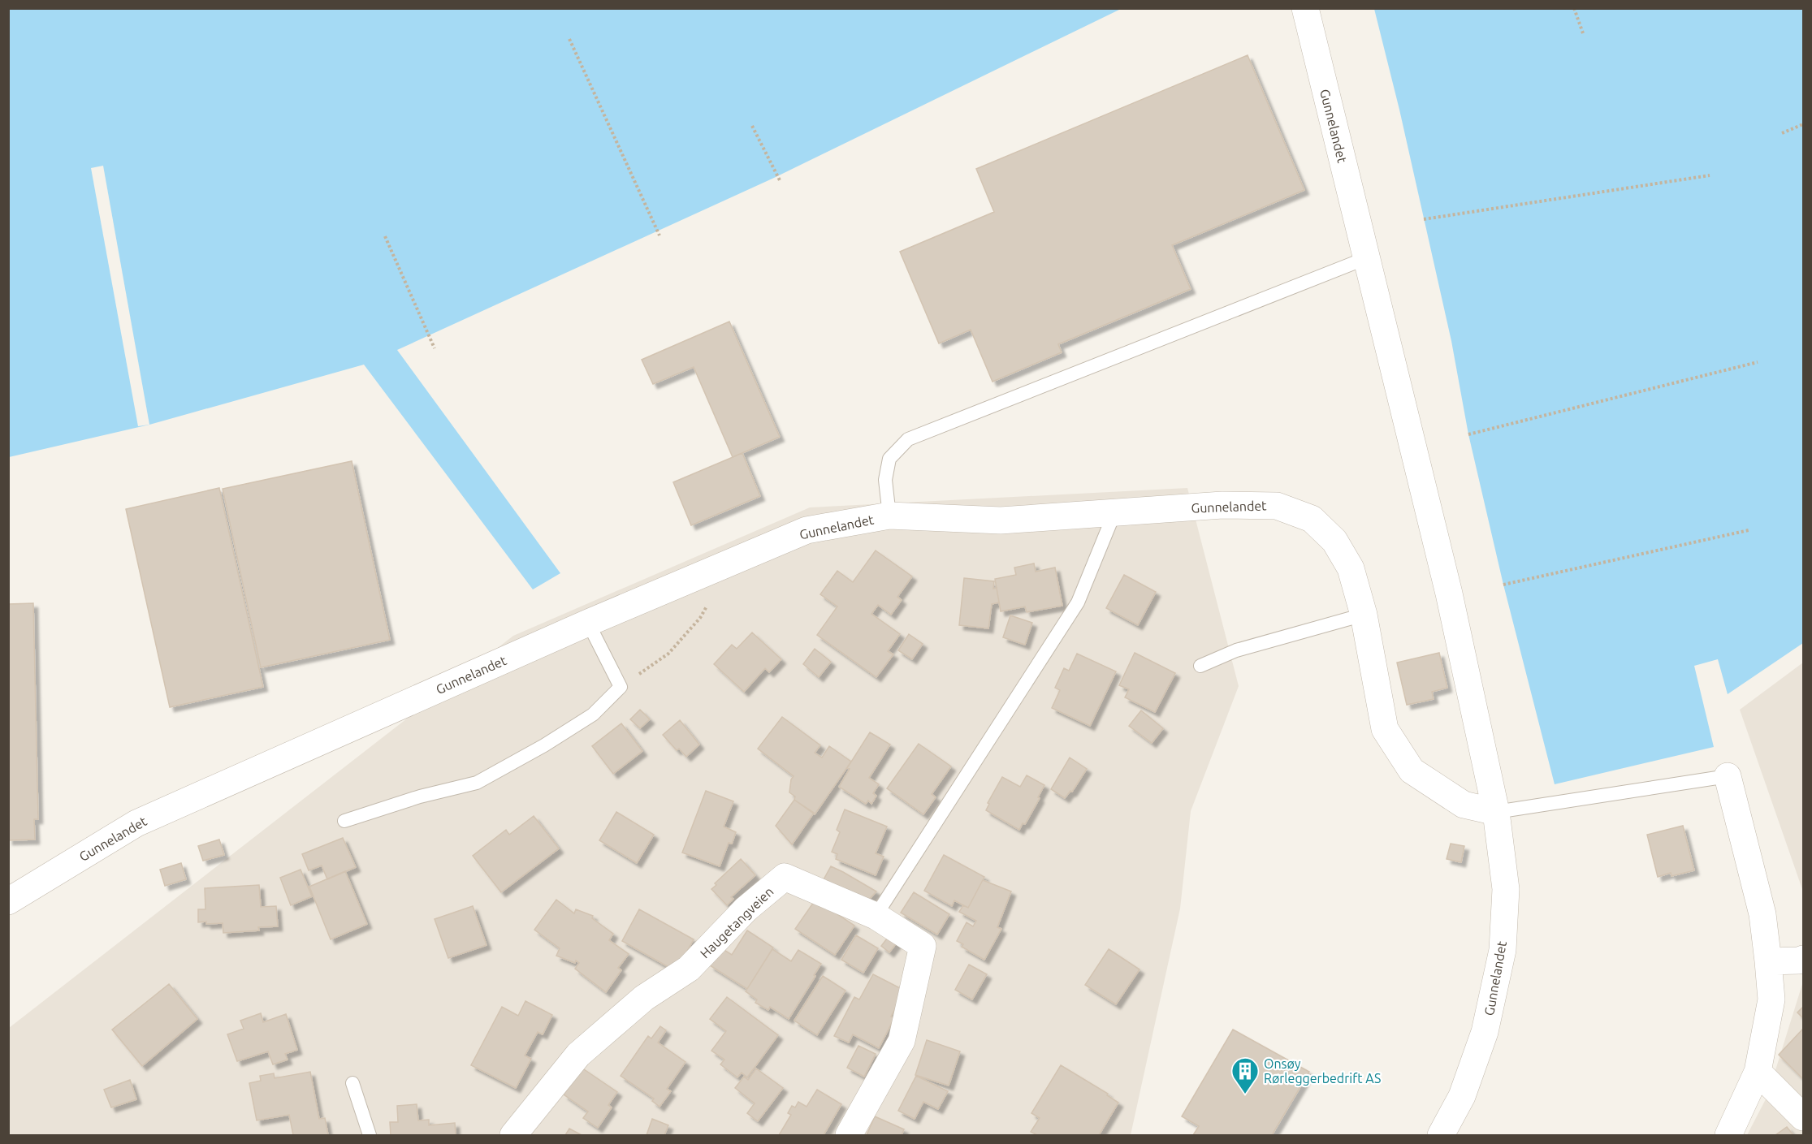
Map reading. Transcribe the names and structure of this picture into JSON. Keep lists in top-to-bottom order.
{
  "streets": {
    "street": ["Gunnelandet", "Haugetangveien"]
  },
  "places": {
    "building": ["Onsøy Rørleggerbedrift AS"]
  }
}
